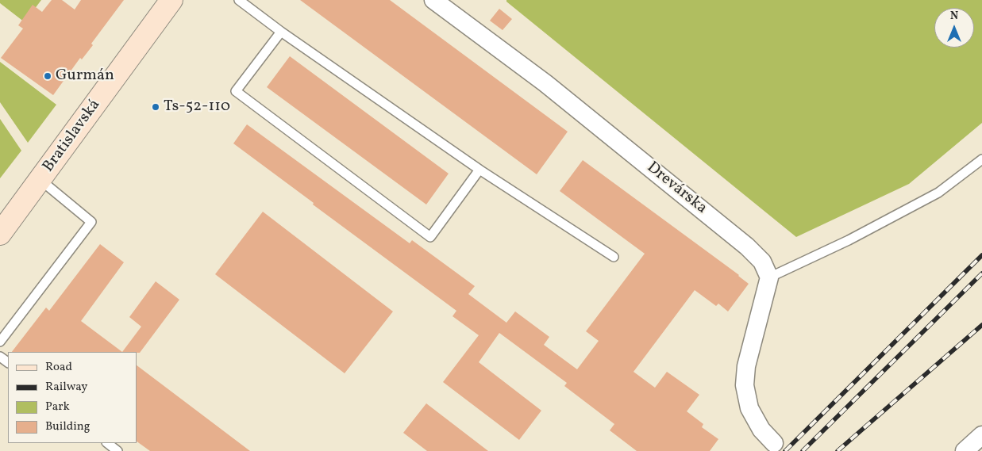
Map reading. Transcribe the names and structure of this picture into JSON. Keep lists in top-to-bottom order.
{
  "streets": {
    "main road": ["Bratislavská"],
    "street": ["Drevárska"]
  },
  "places": ["Gurmán", "Ts-52-110"],
  "legend": [
    "Road",
    "Railway",
    "Park",
    "Building"
  ],
  "north": "top"
}
